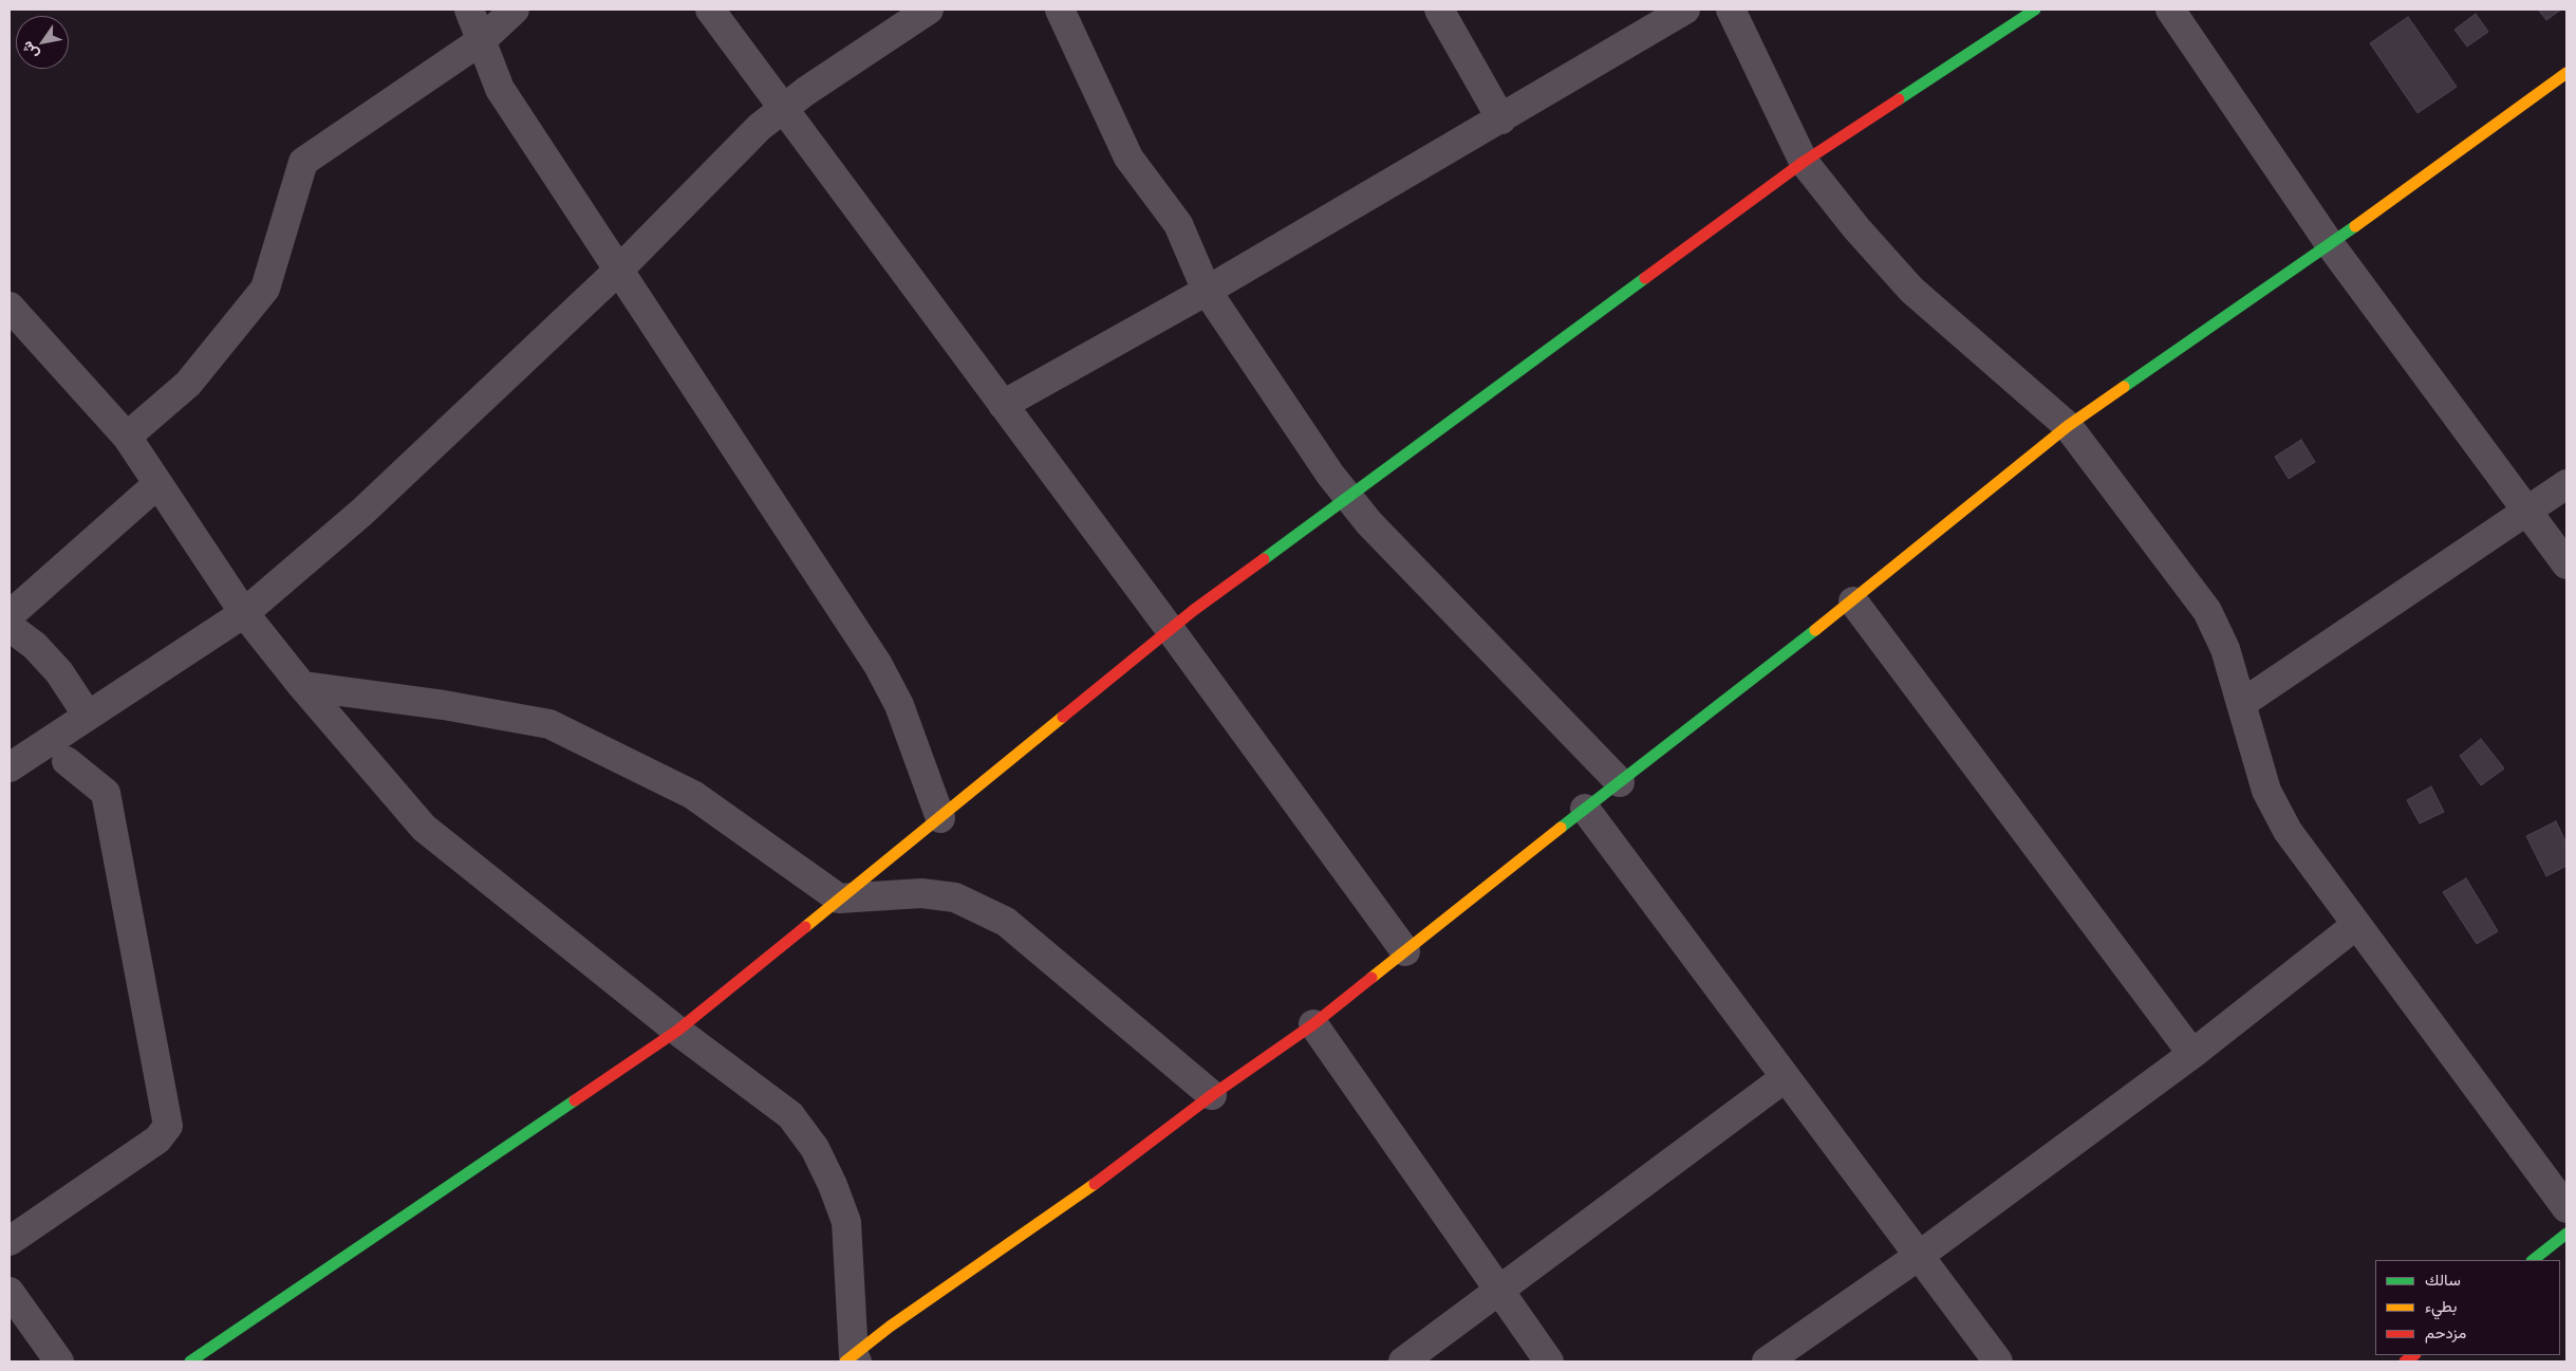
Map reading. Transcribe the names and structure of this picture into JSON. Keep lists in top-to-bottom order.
{
  "legend": ["سالك", "بطيء", "مزدحم"],
  "north": "bottom left"
}
